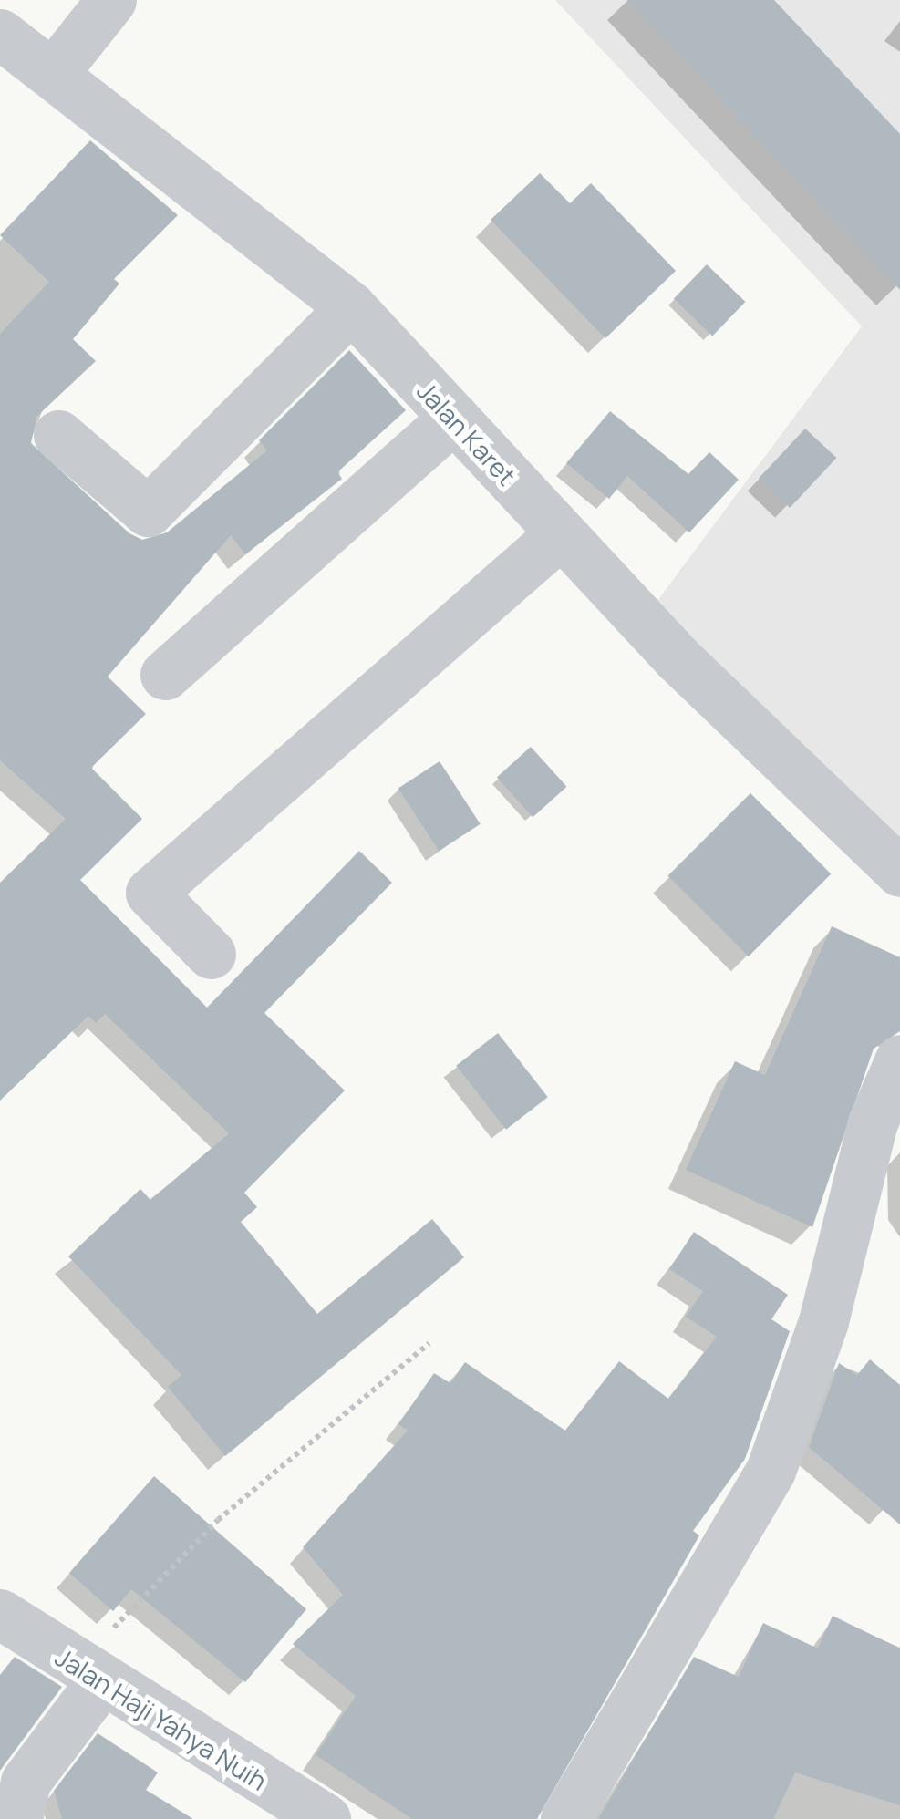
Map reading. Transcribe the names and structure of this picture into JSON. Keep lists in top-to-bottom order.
{
  "streets": {
    "street": ["Jalan Karet", "Jalan Haji Yahya Nuih"]
  }
}
